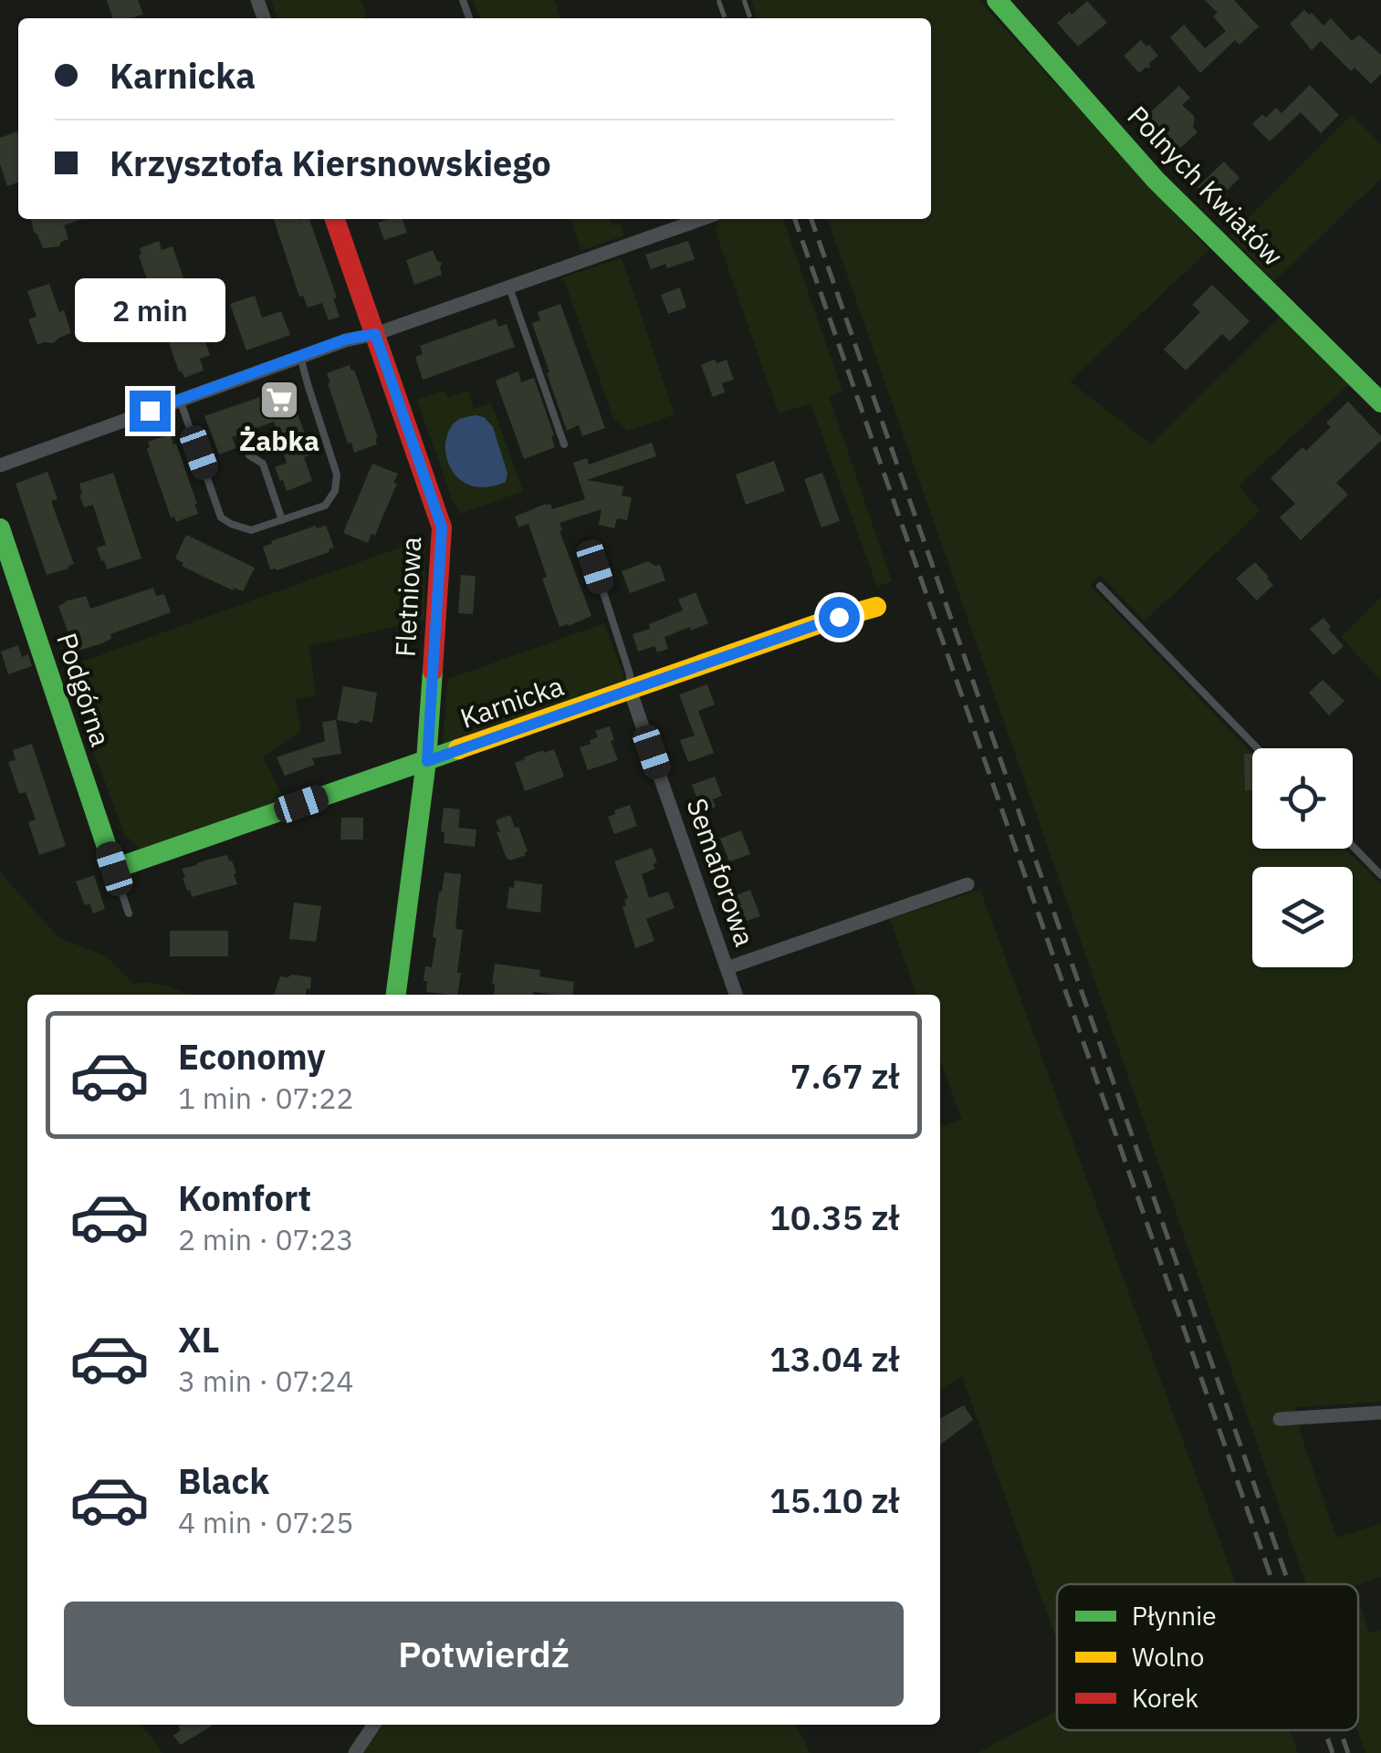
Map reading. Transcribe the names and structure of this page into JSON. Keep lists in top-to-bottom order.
{
  "streets": {
    "street": [
      "Polnych Kwiatów",
      "Fletniowa",
      "Podgórna",
      "Karnicka",
      "Semaforowa"
    ]
  },
  "crossings": [
    ["Fletniowa", "Karnicka"],
    ["Podgórna", "Karnicka"],
    ["Karnicka", "Semaforowa"]
  ],
  "places": {
    "supermarket": ["Żabka"]
  },
  "legend": ["Płynnie", "Wolno", "Korek"],
  "page": {
    "banner": ["Karnicka", "Krzysztofa Kiersnowskiego"],
    "bubble": "2 min",
    "list": [
      {
        "name": "Economy",
        "note": "1 min · 07:22",
        "value": "7.67 zł"
      },
      {
        "name": "Komfort",
        "note": "2 min · 07:23",
        "value": "10.35 zł"
      },
      {
        "name": "XL",
        "note": "3 min · 07:24",
        "value": "13.04 zł"
      },
      {
        "name": "Black",
        "note": "4 min · 07:25",
        "value": "15.10 zł"
      }
    ],
    "buttons": "Potwierdź"
  }
}
